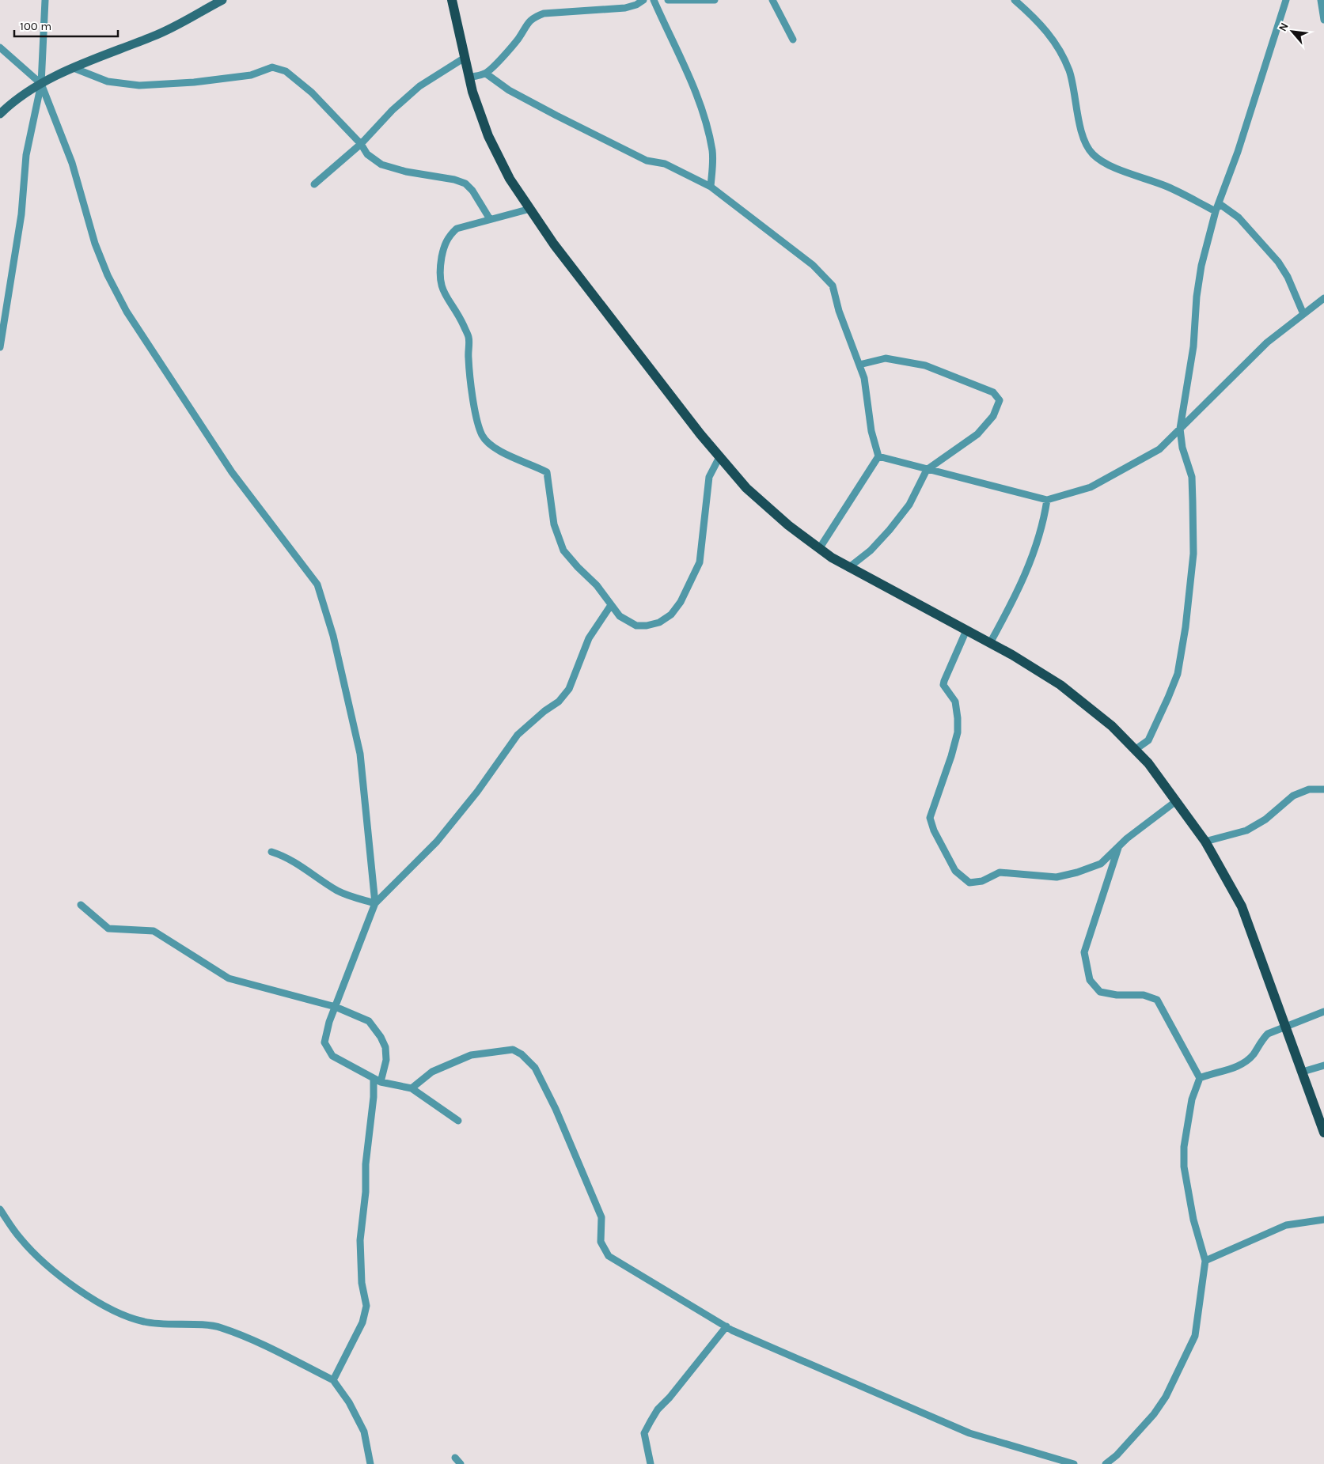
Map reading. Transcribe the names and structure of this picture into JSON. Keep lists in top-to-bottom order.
{
  "scale_bar": "100 m",
  "north": "top left"
}
